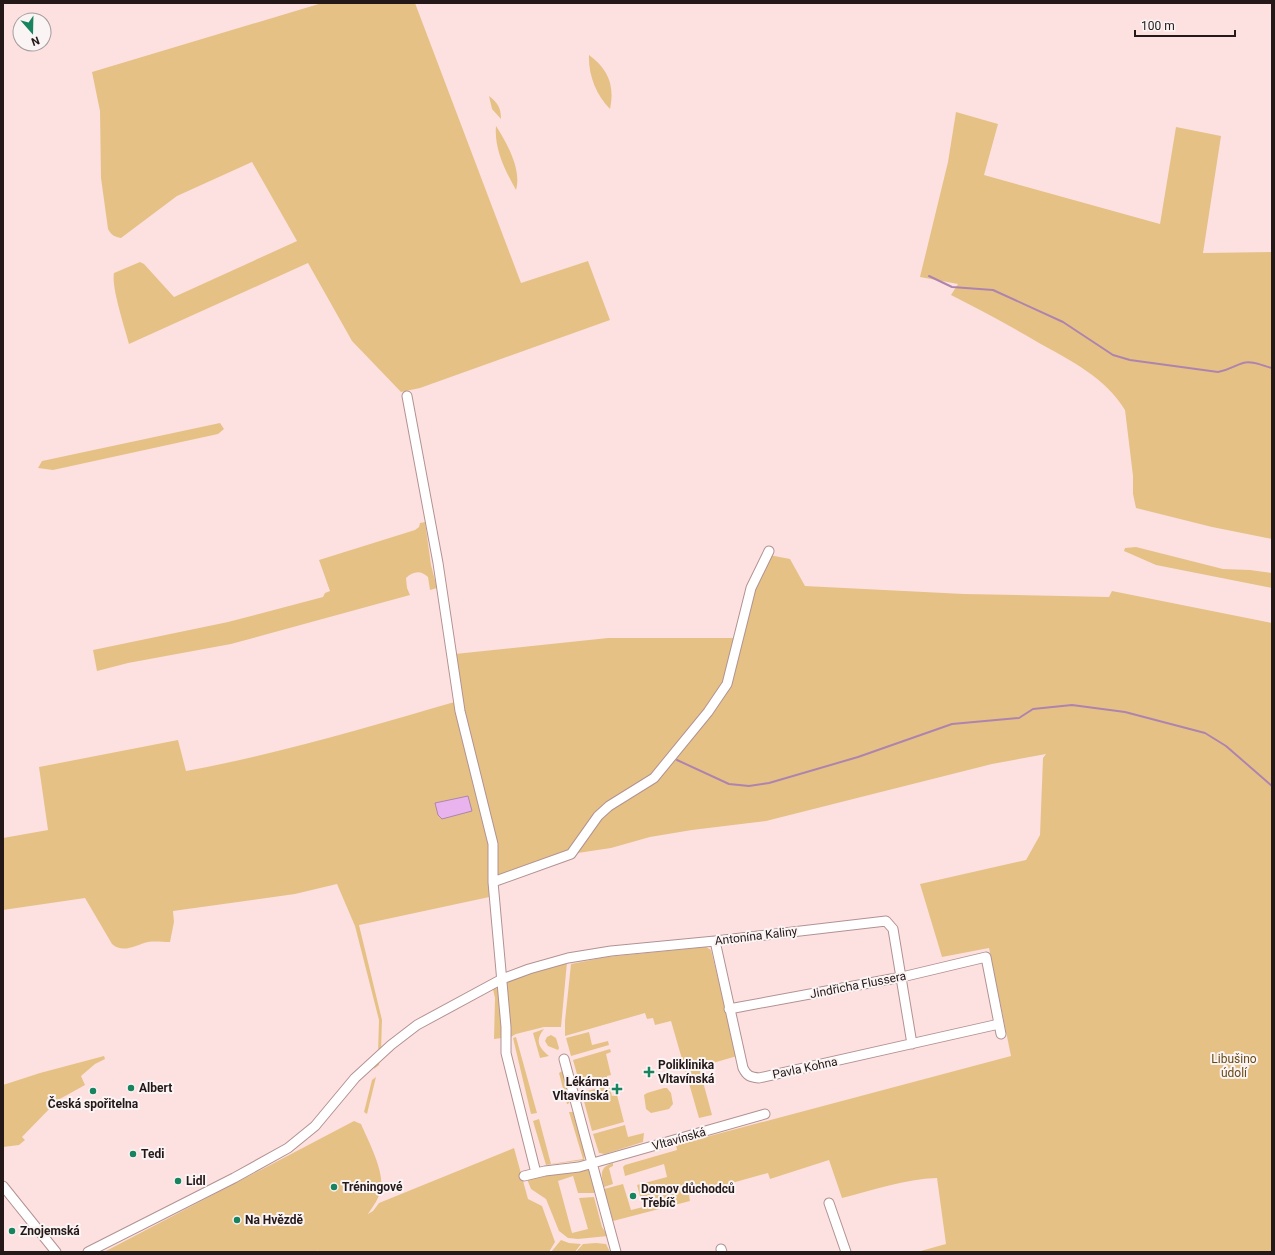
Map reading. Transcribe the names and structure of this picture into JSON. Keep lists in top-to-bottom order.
{
  "streets": {
    "street": [
      "Antonína Kaliny",
      "Jindřicha Flussera",
      "Pavla Kohna",
      "Vltavínská"
    ]
  },
  "crossings": [
    ["Antonína Kaliny", "Jindřicha Flussera"],
    ["Antonína Kaliny", "Pavla Kohna"],
    ["Jindřicha Flussera", "Pavla Kohna"]
  ],
  "parks": ["Libušino údolí"],
  "places": {
    "health": ["Poliklinika Vltavínská", "Lékárna Vltavínská"],
    "other": [
      "Albert",
      "Česká spořitelna",
      "Tedi",
      "Lidl",
      "Tréningové",
      "Domov důchodců Třebíč",
      "Na Hvězdě",
      "Znojemská"
    ]
  },
  "scale_bar": "100 m",
  "north": "bottom"
}
